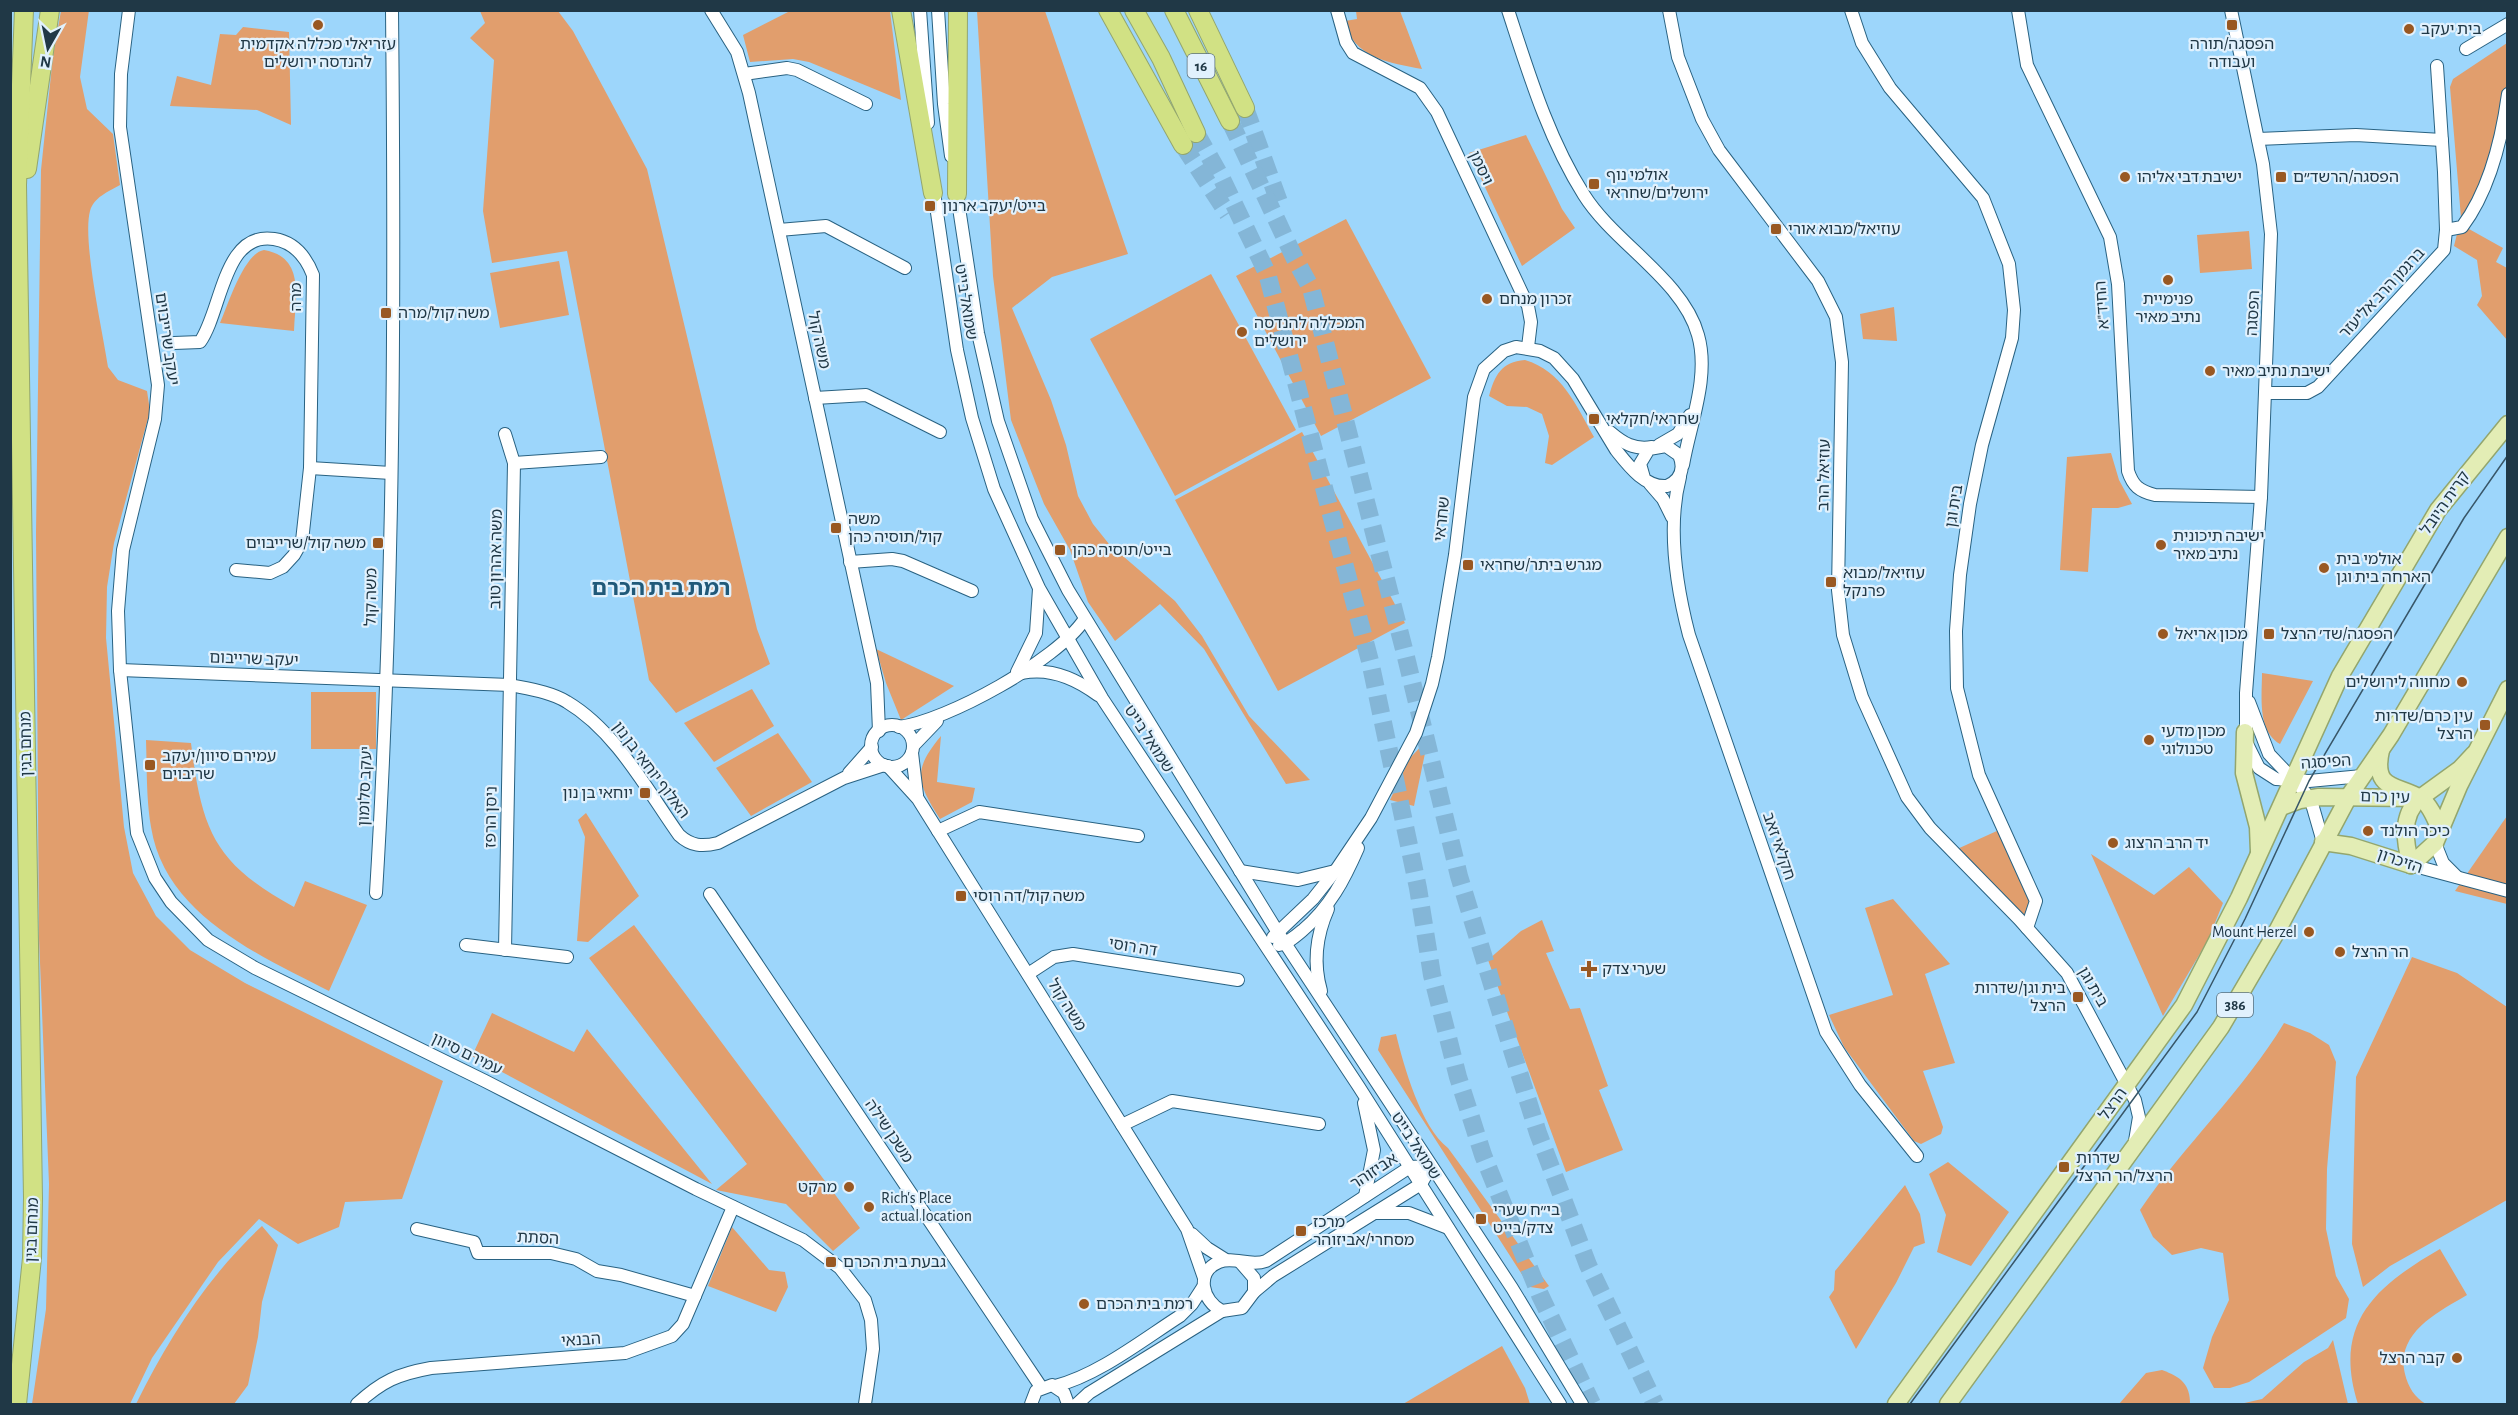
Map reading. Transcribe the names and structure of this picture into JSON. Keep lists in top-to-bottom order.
{
  "streets": {
    "highway": ["16", "מנחם בגין"],
    "main road": [
      "קרית היובל",
      "עין כרם",
      "הזיכרון",
      "386",
      "הרצל"
    ],
    "street": [
      "ויסמן",
      "ברגמן הרב אליעזר",
      "מרה",
      "שמואל בייט",
      "החיד\"א",
      "הפסגה",
      "יעקב שרייבוים",
      "משה קול",
      "עוזיאל הרב",
      "בית וגן",
      "שחראי",
      "משה אהרון טוב",
      "יעקב שרייבום",
      "הפיסגה",
      "האלוף יוחאי בן נון",
      "יעקב סלומון",
      "ניסן הרפז",
      "חקלאי זאב",
      "דה רוסי",
      "עמירם סיוון",
      "משכן שילה",
      "אביזוהר",
      "הסתת",
      "הבנאי"
    ]
  },
  "crossings": [
    ["ויסמן", "שחראי"],
    ["ברגמן הרב אליעזר", "הפסגה"],
    ["שמואל בייט", "שחראי"],
    ["שמואל בייט", "אביזוהר"],
    ["החיד\"א", "הפסגה"],
    ["הפסגה", "הפיסגה"],
    ["יעקב שרייבוים", "יעקב שרייבום"],
    ["יעקב שרייבוים", "עמירם סיוון"],
    ["משה קול", "יעקב שרייבום"],
    ["משה קול", "האלוף יוחאי בן נון"],
    ["משה קול", "יעקב סלומון"],
    ["משה קול", "דה רוסי"],
    ["משה קול", "אביזוהר"],
    ["עוזיאל הרב", "בית וגן"],
    ["קרית היובל", "הפיסגה"],
    ["קרית היובל", "הרצל"],
    ["בית וגן", "386"],
    ["בית וגן", "הרצל"],
    ["משה אהרון טוב", "האלוף יוחאי בן נון"],
    ["משה אהרון טוב", "ניסן הרפז"],
    ["יעקב שרייבום", "האלוף יוחאי בן נון"],
    ["יעקב שרייבום", "יעקב סלומון"],
    ["יעקב שרייבום", "עמירם סיוון"],
    ["הפיסגה", "עין כרם"],
    ["הפיסגה", "הזיכרון"],
    ["הפיסגה", "386"],
    ["הפיסגה", "הרצל"],
    ["האלוף יוחאי בן נון", "יעקב סלומון"],
    ["האלוף יוחאי בן נון", "ניסן הרפז"],
    ["עין כרם", "הזיכרון"],
    ["עין כרם", "386"],
    ["עין כרם", "הרצל"],
    ["הזיכרון", "386"],
    ["עמירם סיוון", "הבנאי"],
    ["הסתת", "הבנאי"]
  ],
  "districts": ["רמת בית הכרם"],
  "places": {
    "other": [
      "עזריאלי מכללה אקדמית להנדסה ירושלים",
      "בית יעקב",
      "ישיבת דבי אליהו",
      "פנימיית נתיב מאיר",
      "זכרון מנחם",
      "המכללה להנדסה ירושלים",
      "ישיבת נתיב מאיר",
      "ישיבה תיכונית נתיב מאיר",
      "אולמי בית הארחה בית וגן",
      "מכון אריאל",
      "מחווה לירושלים",
      "מכון מדעי טכנולוגי",
      "כיכר הולנד",
      "יד הרב הרצוג",
      "Mount Herzel",
      "הר הרצל",
      "מרקט",
      "Rich's Place actual location",
      "רמת בית הכרם",
      "קבר הרצל"
    ],
    "transit": [
      "הפסגה/תורה ועבודה",
      "הפסגה/הרשד״ם",
      "אולמי נוף ירושלים/שחראי",
      "בייט/יעקב ארנון",
      "עוזיאל/מבוא אורי",
      "משה קול/מרה",
      "שחראי/חקלאי",
      "משה קול/תוסיה כהן",
      "משה קול/שרייבוים",
      "בייט/תוסיה כהן",
      "מגרש ביתר/שחראי",
      "עוזיאל/מבוא פרנקל",
      "הפסגה/שד׳ הרצל",
      "עין כרם/שדרות הרצל",
      "עמירם סיוון/יעקב שריבוים",
      "יוחאי בן נון",
      "משה קול/דה רוסי",
      "בית וגן/שדרות הרצל",
      "שדרות הרצל/הר הרצל",
      "בי״ח שערי צדק/בייט",
      "מרכז מסחרי/אביזוהר",
      "גבעת בית הכרם"
    ],
    "health": ["שערי צדק"]
  },
  "north": "bottom"
}
